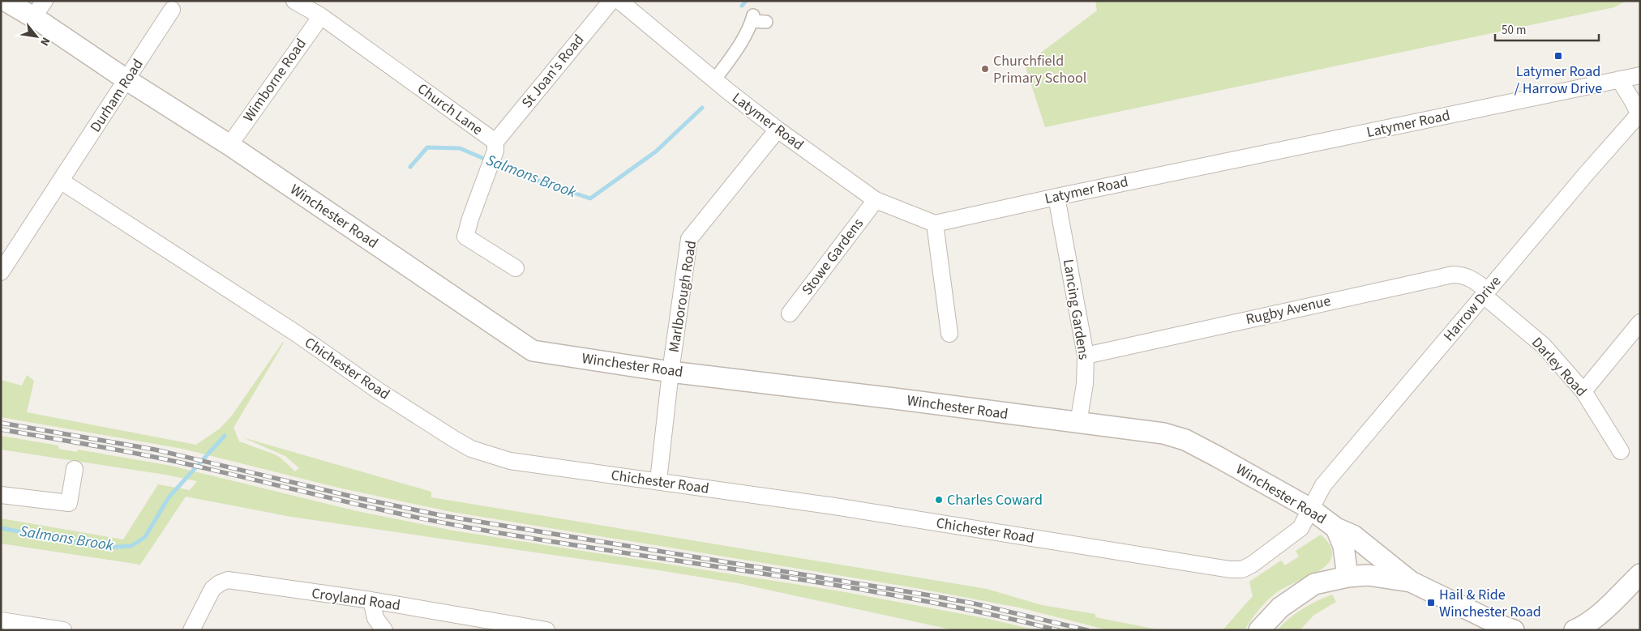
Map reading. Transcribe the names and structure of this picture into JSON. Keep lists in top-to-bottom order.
{
  "streets": {
    "street": [
      "St Joan's Road",
      "Wimborne Road",
      "Durham Road",
      "Church Lane",
      "Latymer Road",
      "Winchester Road",
      "Stowe Gardens",
      "Marlborough Road",
      "Harrow Drive",
      "Lancing Gardens",
      "Rugby Avenue",
      "Darley Road",
      "Chichester Road",
      "Croyland Road"
    ]
  },
  "crossings": [
    ["St Joan's Road", "Church Lane"],
    ["Wimborne Road", "Church Lane"],
    ["Wimborne Road", "Winchester Road"],
    ["Durham Road", "Winchester Road"],
    ["Durham Road", "Chichester Road"],
    ["Latymer Road", "Stowe Gardens"],
    ["Latymer Road", "Marlborough Road"],
    ["Latymer Road", "Lancing Gardens"],
    ["Winchester Road", "Marlborough Road"],
    ["Winchester Road", "Harrow Drive"],
    ["Winchester Road", "Lancing Gardens"],
    ["Winchester Road", "Chichester Road"],
    ["Marlborough Road", "Chichester Road"],
    ["Harrow Drive", "Rugby Avenue"],
    ["Harrow Drive", "Darley Road"],
    ["Harrow Drive", "Chichester Road"],
    ["Lancing Gardens", "Rugby Avenue"],
    ["Rugby Avenue", "Darley Road"]
  ],
  "water": ["Salmons Brook"],
  "places": {
    "transit": ["Latymer Road / Harrow Drive", "Hail & Ride Winchester Road"],
    "other": ["Churchfield Primary School", "Charles Coward"]
  },
  "scale_bar": "50 m",
  "north": "bottom right"
}
